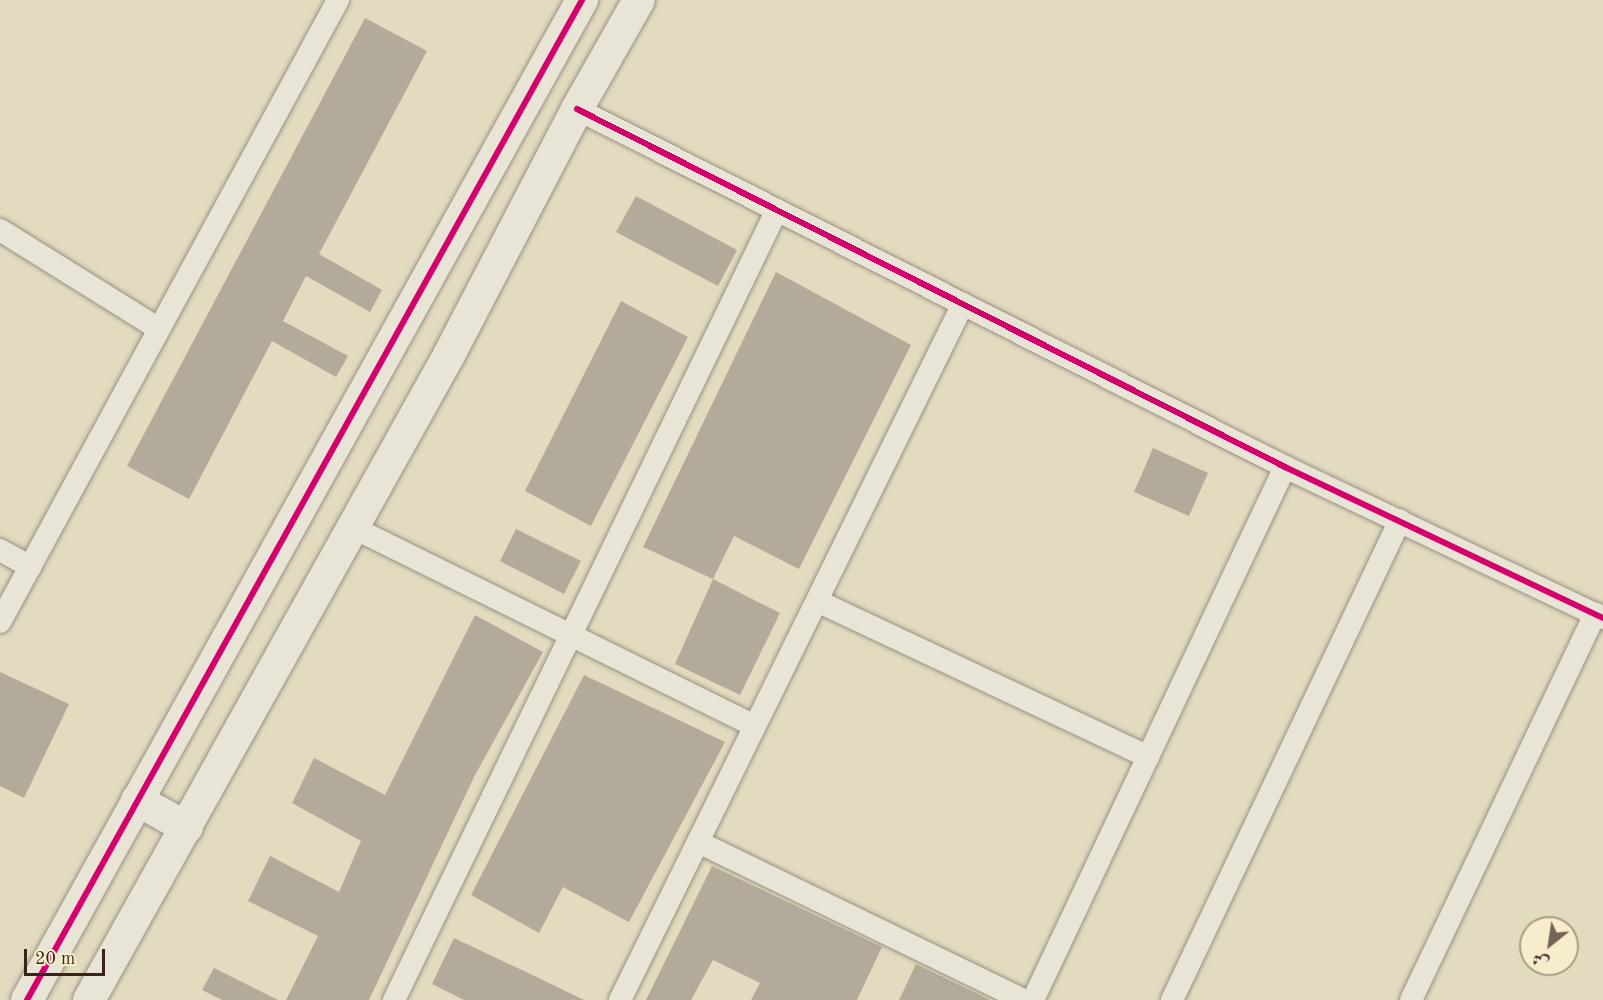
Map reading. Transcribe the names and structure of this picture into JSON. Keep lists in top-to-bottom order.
{
  "scale_bar": "20 m",
  "north": "bottom left"
}
